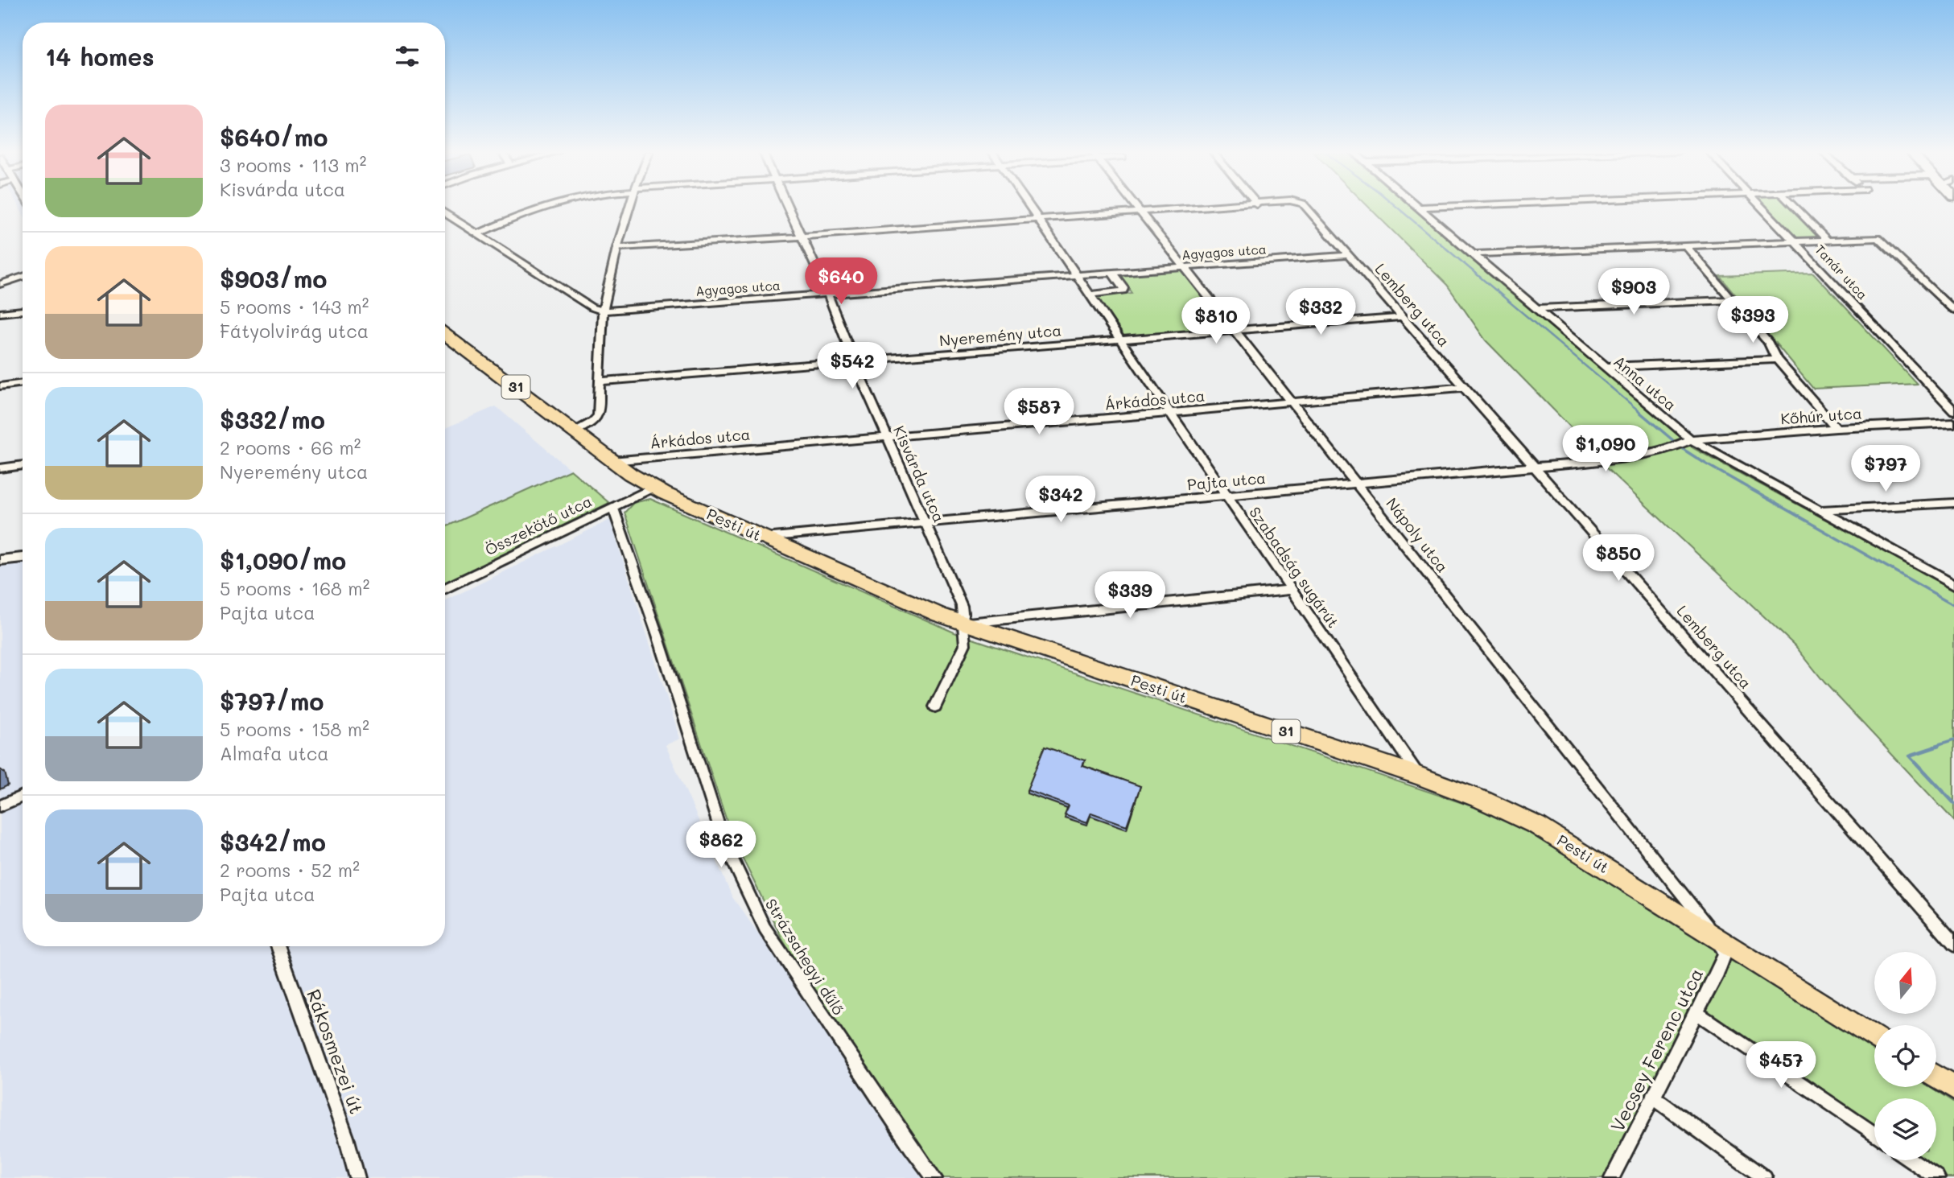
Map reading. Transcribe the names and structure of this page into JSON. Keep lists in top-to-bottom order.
{
  "streets": {
    "main road": ["31", "Pesti út"],
    "street": [
      "Agyagos utca",
      "Tanár utca",
      "Lemberg utca",
      "Nyeremény utca",
      "Anna utca",
      "Árkádos utca",
      "Kőhúr utca",
      "Kisvárda utca",
      "Pajta utca",
      "Összekötő utca",
      "Nápoly utca",
      "Szabadság sugárút",
      "Strázsahegyi dűlő",
      "Vecsey Ferenc utca",
      "Rákosmezei út"
    ]
  },
  "crossings": [
    ["Agyagos utca", "Lemberg utca"],
    ["Agyagos utca", "Kisvárda utca"],
    ["Agyagos utca", "Nápoly utca"],
    ["Agyagos utca", "Szabadság sugárút"],
    ["Lemberg utca", "Nyeremény utca"],
    ["Lemberg utca", "Árkádos utca"],
    ["Lemberg utca", "Kisvárda utca"],
    ["Lemberg utca", "Pajta utca"],
    ["Lemberg utca", "Nápoly utca"],
    ["Lemberg utca", "Szabadság sugárút"],
    ["Nyeremény utca", "Kisvárda utca"],
    ["Nyeremény utca", "Nápoly utca"],
    ["Nyeremény utca", "Szabadság sugárút"],
    ["Anna utca", "Kőhúr utca"],
    ["Anna utca", "Pajta utca"],
    ["Árkádos utca", "Kisvárda utca"],
    ["Árkádos utca", "Pesti út"],
    ["Árkádos utca", "Nápoly utca"],
    ["Árkádos utca", "Szabadság sugárút"],
    ["Kőhúr utca", "Pajta utca"],
    ["Kisvárda utca", "Pajta utca"],
    ["Kisvárda utca", "Pesti út"],
    ["Pajta utca", "Pesti út"],
    ["Pajta utca", "Nápoly utca"],
    ["Pajta utca", "Szabadság sugárút"],
    ["Pesti út", "Összekötő utca"],
    ["Pesti út", "Nápoly utca"],
    ["Pesti út", "Szabadság sugárút"],
    ["Pesti út", "Vecsey Ferenc utca"],
    ["Összekötő utca", "Strázsahegyi dűlő"],
    ["Nápoly utca", "Vecsey Ferenc utca"]
  ],
  "north": "top",
  "page": {
    "heading": "14 homes",
    "list": [
      {
        "name": "$640/mo",
        "note": "3 rooms · 113 m² · Kisvárda utca"
      },
      {
        "name": "$903/mo",
        "note": "5 rooms · 143 m² · Fátyolvirág utca"
      },
      {
        "name": "$332/mo",
        "note": "2 rooms · 66 m² · Nyeremény utca"
      },
      {
        "name": "$1,090/mo",
        "note": "5 rooms · 168 m² · Pajta utca"
      },
      {
        "name": "$797/mo",
        "note": "5 rooms · 158 m² · Almafa utca"
      },
      {
        "name": "$342/mo",
        "note": "2 rooms · 52 m² · Pajta utca"
      }
    ],
    "price": [
      "$640",
      "$903",
      "$332",
      "$393",
      "$810",
      "$542",
      "$587",
      "$1,090",
      "$797",
      "$342",
      "$850",
      "$339",
      "$862",
      "$457"
    ]
  }
}
